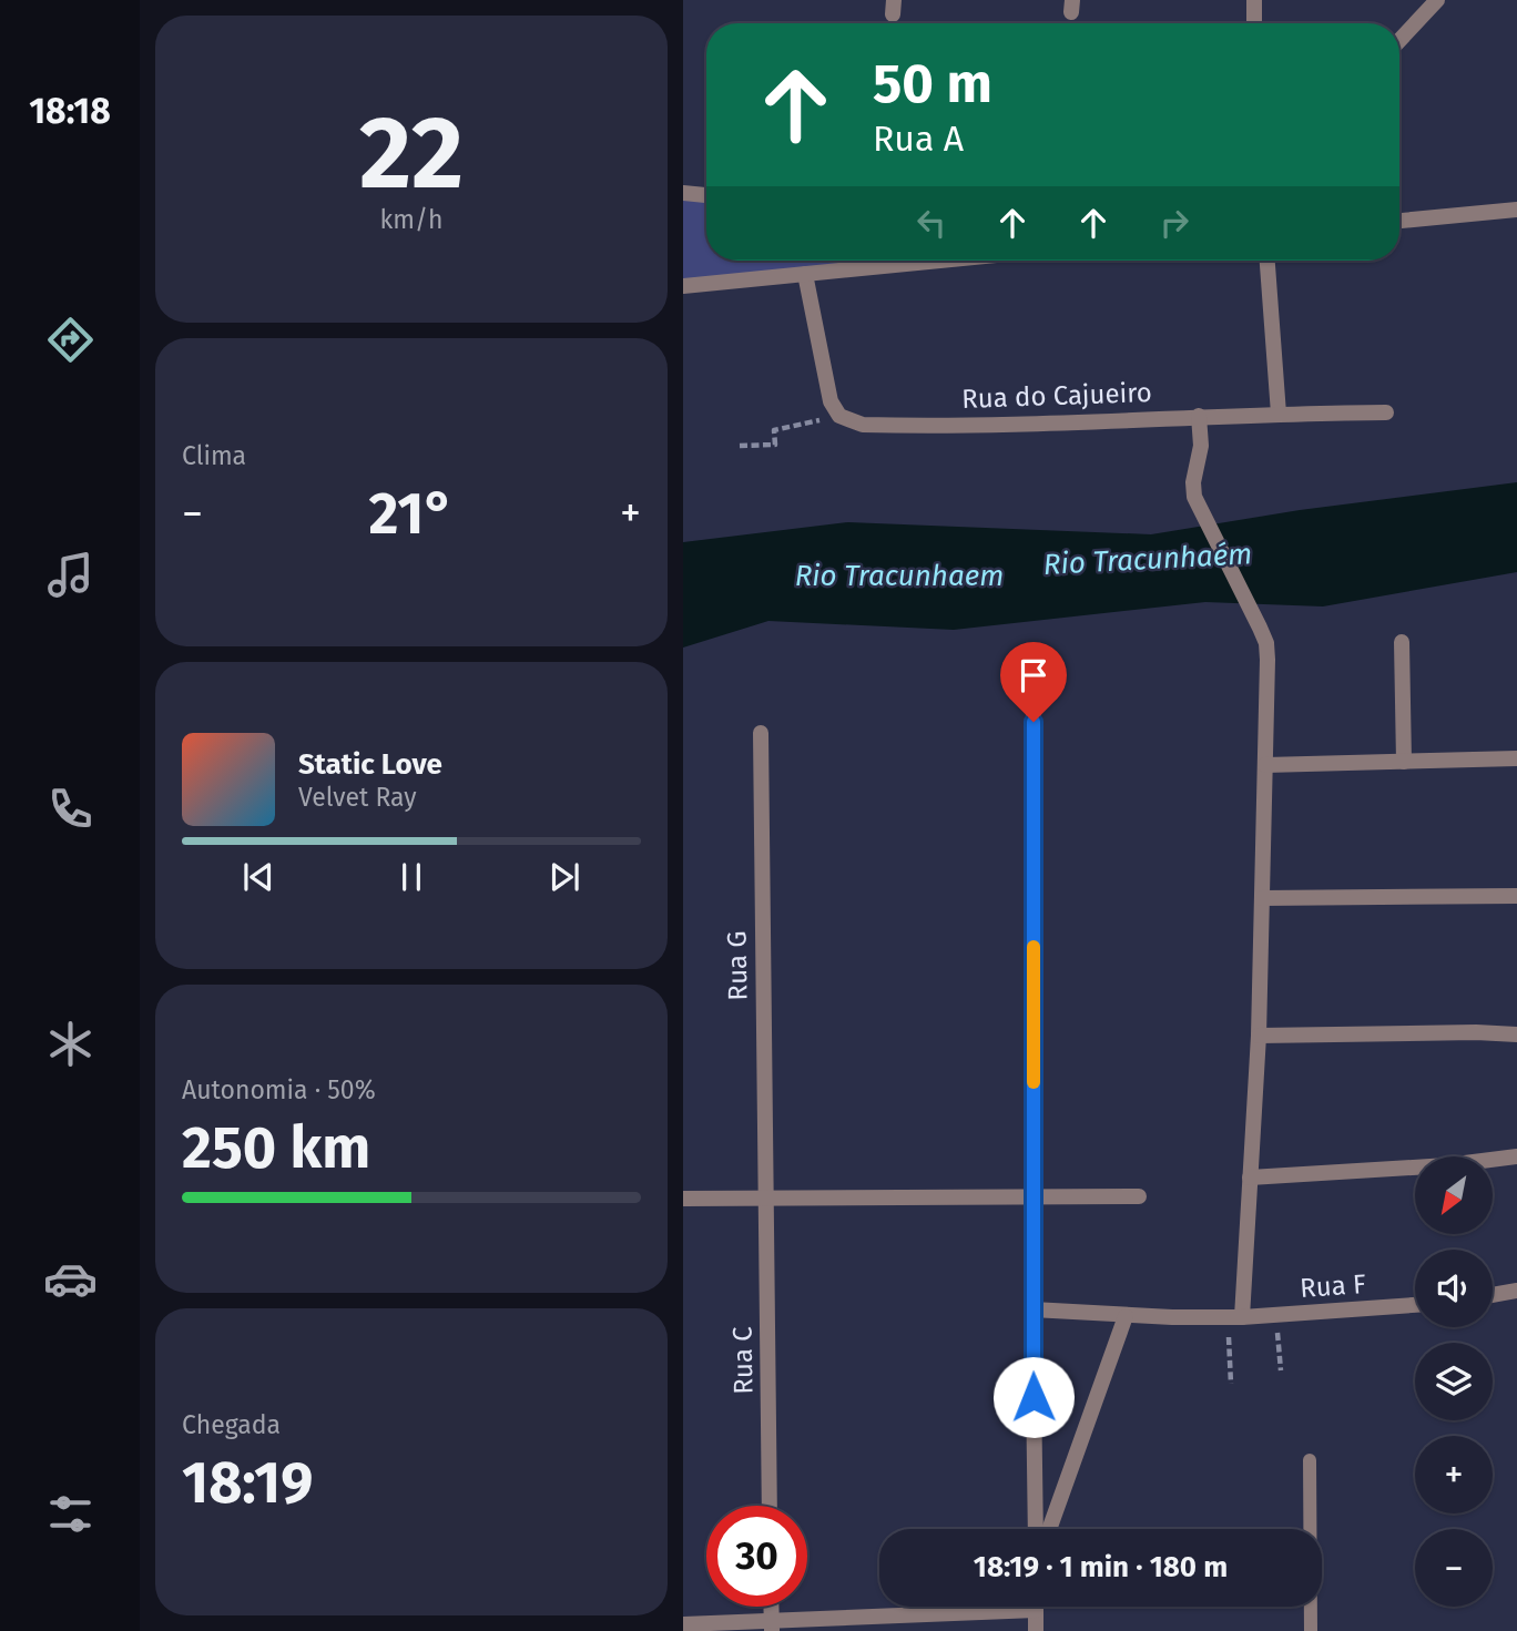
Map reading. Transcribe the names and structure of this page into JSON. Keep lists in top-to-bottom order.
{
  "streets": {
    "street": [
      "Rua do Cajueiro",
      "Rua G",
      "Rua F",
      "Rua C"
    ]
  },
  "crossings": [
    ["Rua G", "Rua C"]
  ],
  "water": ["Rio Tracunhaém", "Rio Tracunhaem"],
  "north": "bottom left",
  "page": {
    "tabs": "18:18",
    "tile": [
      ["22", "km/h"],
      "Clima",
      ["Autonomia · 50%", "250 km"],
      ["Chegada", "18:19"]
    ],
    "turn": ["50 m", "Rua A"],
    "heat": ["−", "21°", "+"],
    "song": ["Static Love", "Velvet Ray"],
    "map_buttons": ["+", "−"],
    "limit": "30",
    "trip": "18:19 · 1 min · 180 m"
  }
}
